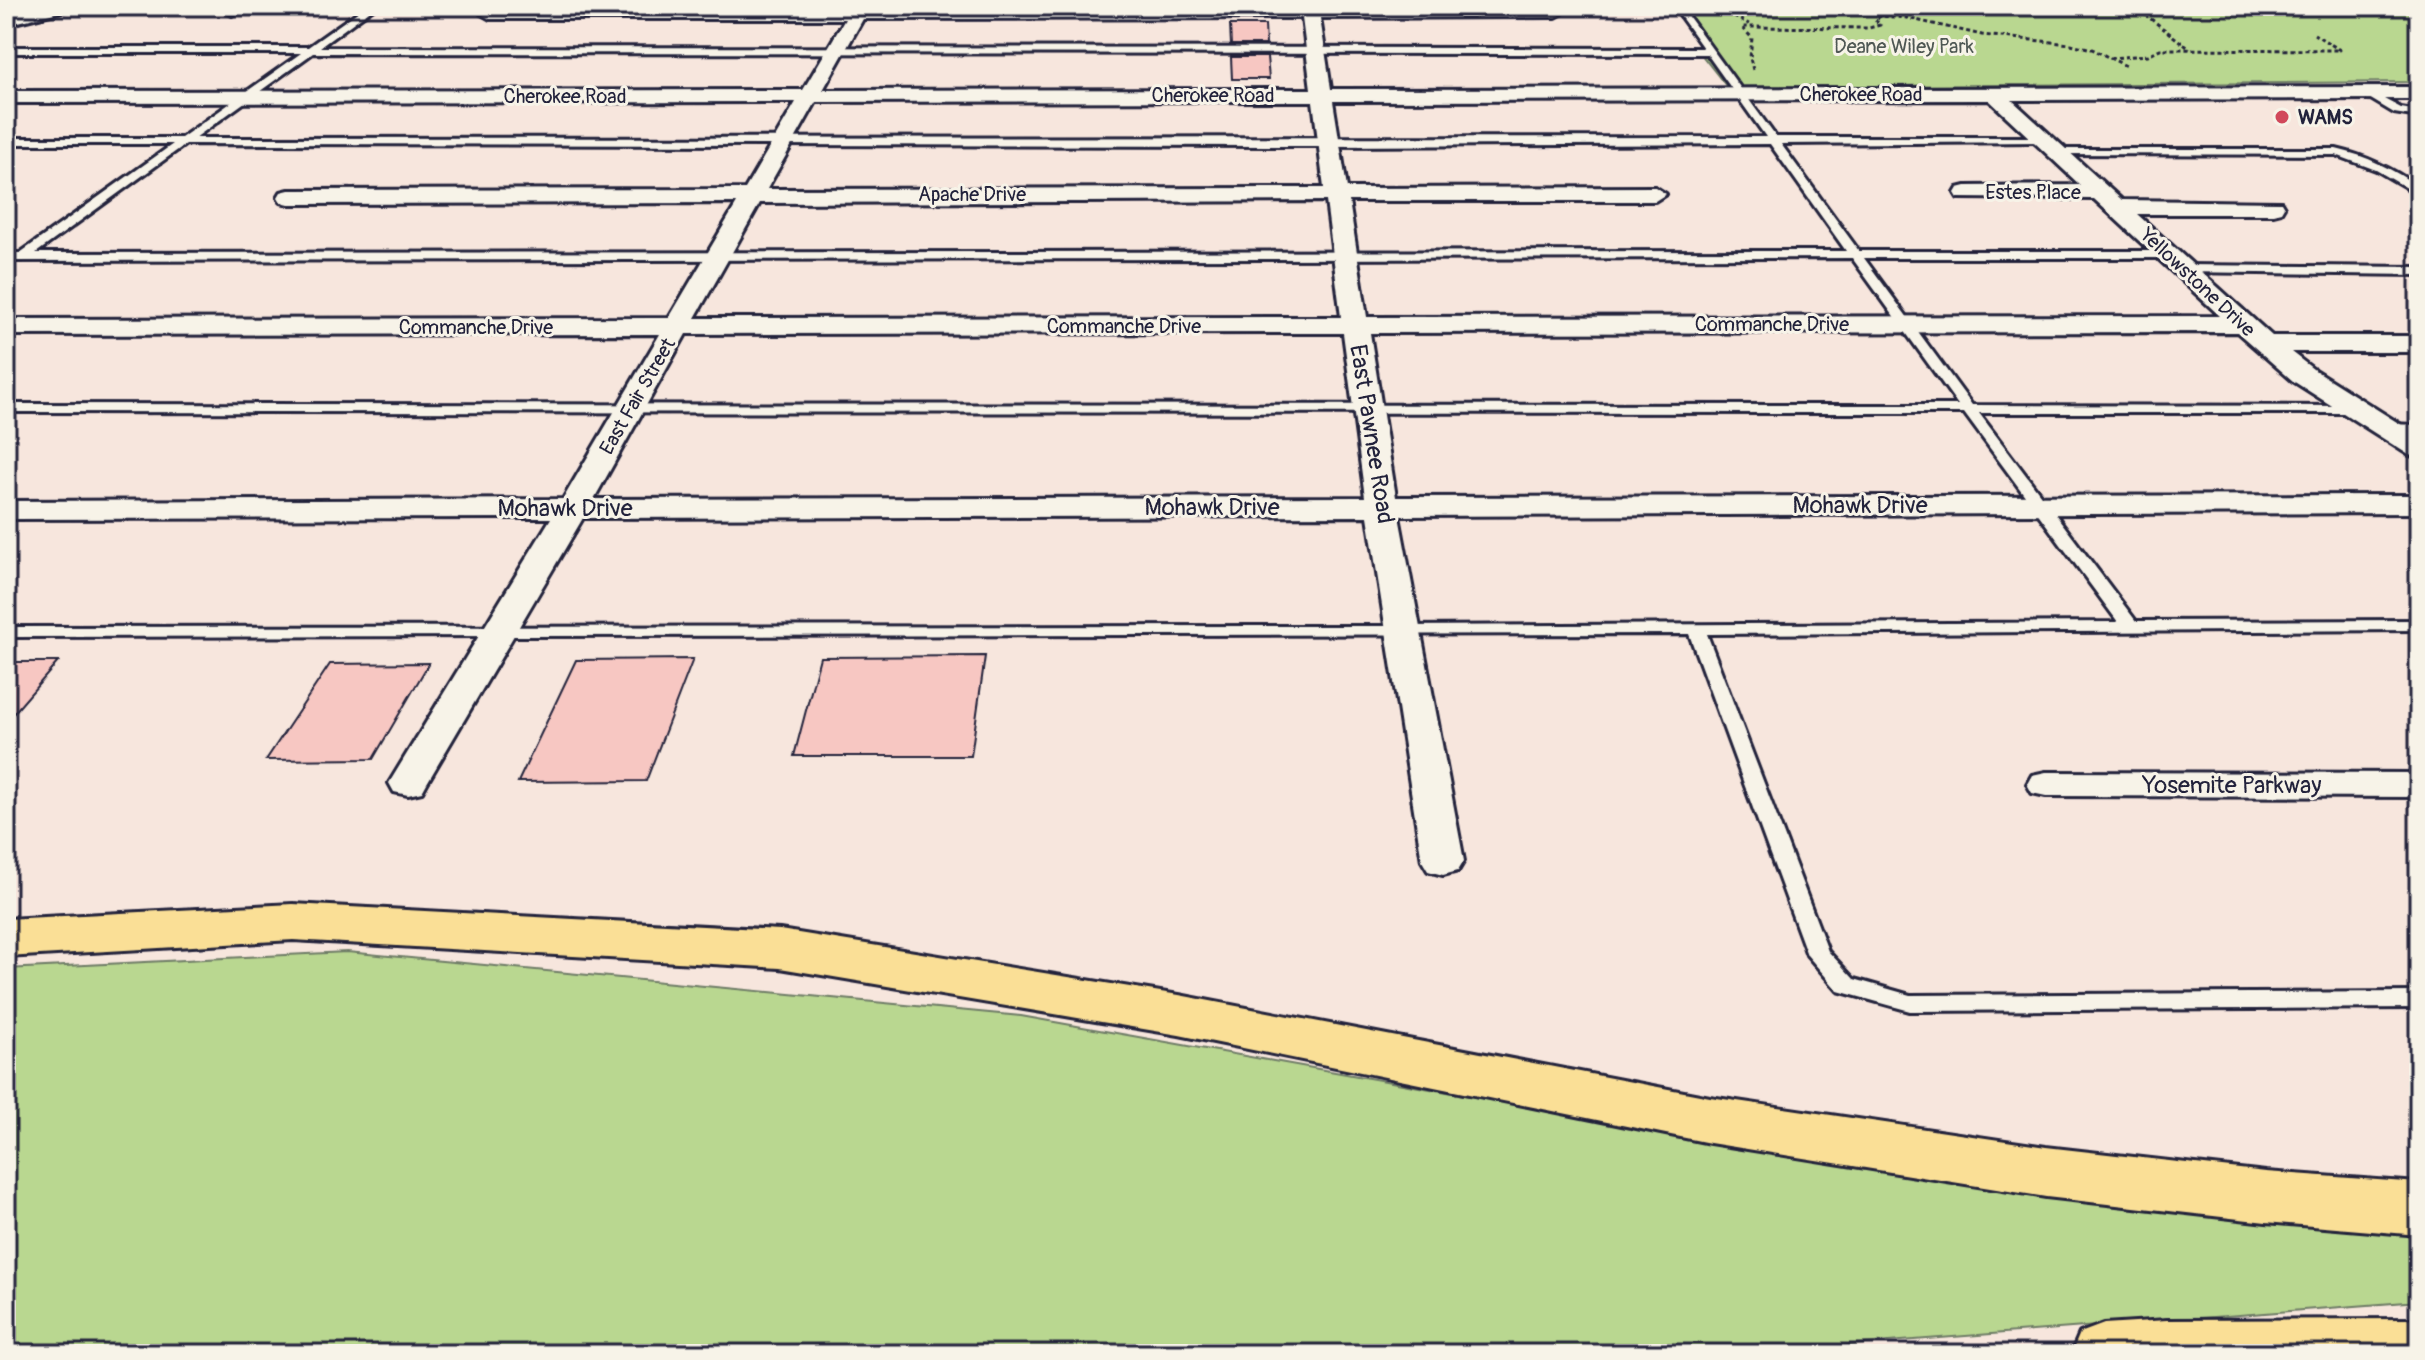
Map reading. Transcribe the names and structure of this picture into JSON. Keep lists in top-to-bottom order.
{
  "streets": {
    "street": [
      "Cherokee Road",
      "Estes Place",
      "Apache Drive",
      "Yellowstone Drive",
      "Commanche Drive",
      "East Fair Street",
      "East Pawnee Road",
      "Mohawk Drive",
      "Yosemite Parkway"
    ]
  },
  "crossings": [
    ["Cherokee Road", "Yellowstone Drive"],
    ["Cherokee Road", "East Fair Street"],
    ["Cherokee Road", "East Pawnee Road"],
    ["Estes Place", "Yellowstone Drive"],
    ["Apache Drive", "East Fair Street"],
    ["Apache Drive", "East Pawnee Road"],
    ["Yellowstone Drive", "Commanche Drive"],
    ["Commanche Drive", "East Fair Street"],
    ["Commanche Drive", "East Pawnee Road"],
    ["East Fair Street", "Mohawk Drive"],
    ["East Pawnee Road", "Mohawk Drive"]
  ],
  "parks": ["Deane Wiley Park"],
  "places": ["WAMS"]
}
